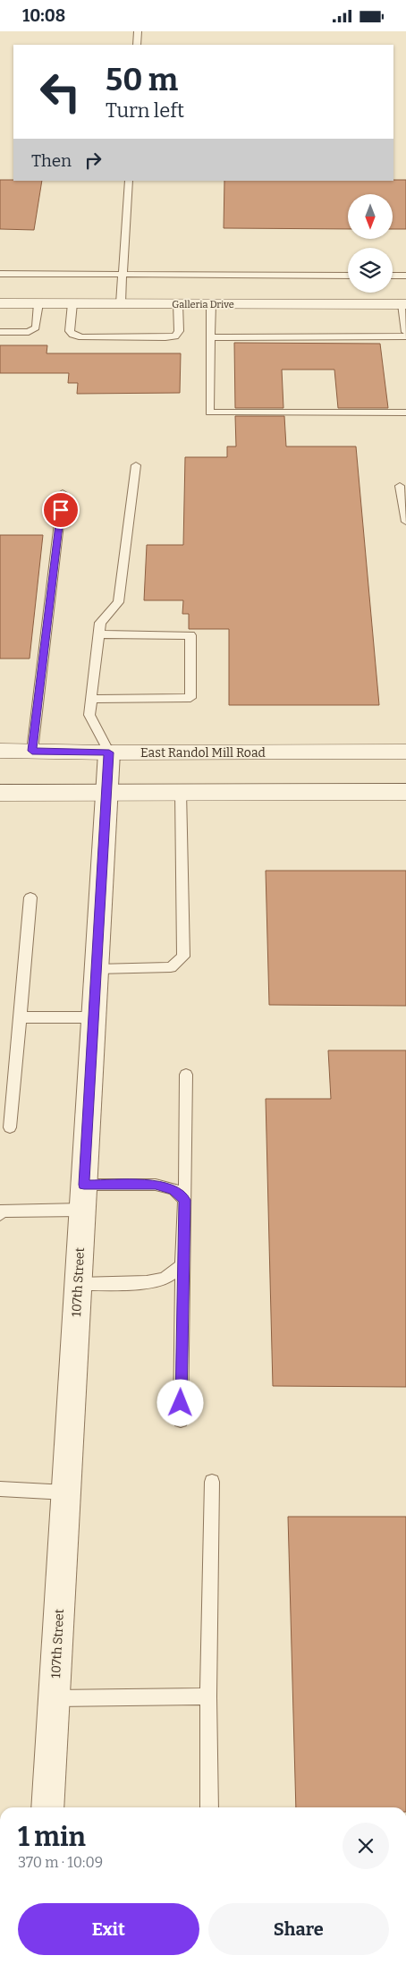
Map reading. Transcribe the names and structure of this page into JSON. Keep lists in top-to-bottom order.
{
  "streets": {
    "main road": ["Galleria Drive", "East Randol Mill Road"],
    "street": ["107th Street"]
  },
  "crossings": [
    ["East Randol Mill Road", "107th Street"]
  ],
  "north": "bottom",
  "page": {
    "status": "10:08",
    "turn": ["50 m", "Turn left"],
    "then": "Then",
    "heading": ["1 min", "370 m · 10:09"],
    "buttons": ["Exit", "Share"]
  }
}
